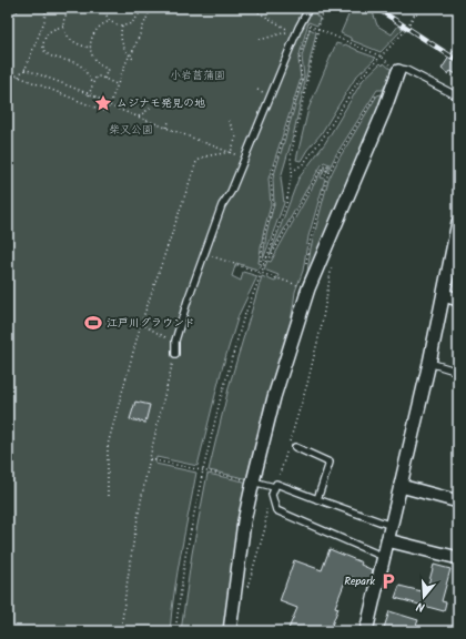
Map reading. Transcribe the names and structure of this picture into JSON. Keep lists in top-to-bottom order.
{
  "parks": ["小岩菖蒲園", "柴又公園"],
  "places": {
    "place": ["ムジナモ発見の地"],
    "sports": ["江戸川グラウンド"],
    "parking": ["Repark"]
  },
  "north": "bottom"
}
